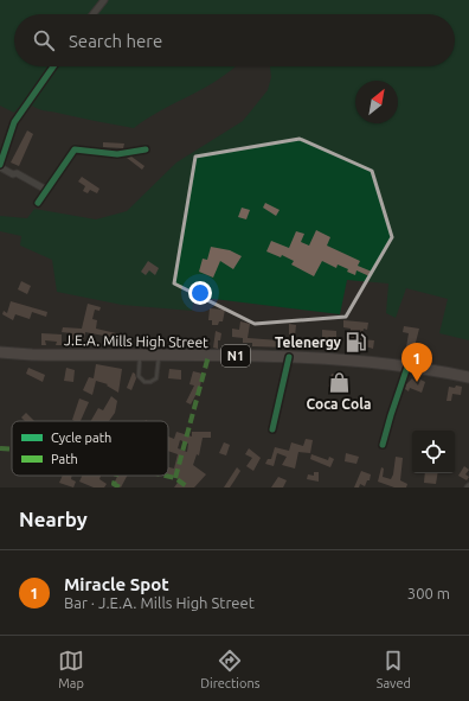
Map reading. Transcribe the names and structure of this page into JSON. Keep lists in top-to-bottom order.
{
  "streets": {
    "highway": ["J.E.A. Mills High Street", "N1"]
  },
  "places": {
    "fuel station": ["Telenergy"],
    "shop": ["Coca Cola"]
  },
  "legend": ["Cycle path", "Path"],
  "north": "top right",
  "page": {
    "search": "Search here",
    "pins": "1",
    "heading": "Nearby",
    "list": [
      {
        "mark": "1",
        "name": "Miracle Spot",
        "note": "Bar · J.E.A. Mills High Street",
        "value": "300 m"
      }
    ],
    "nav": ["Map", "Directions", "Saved"]
  }
}
